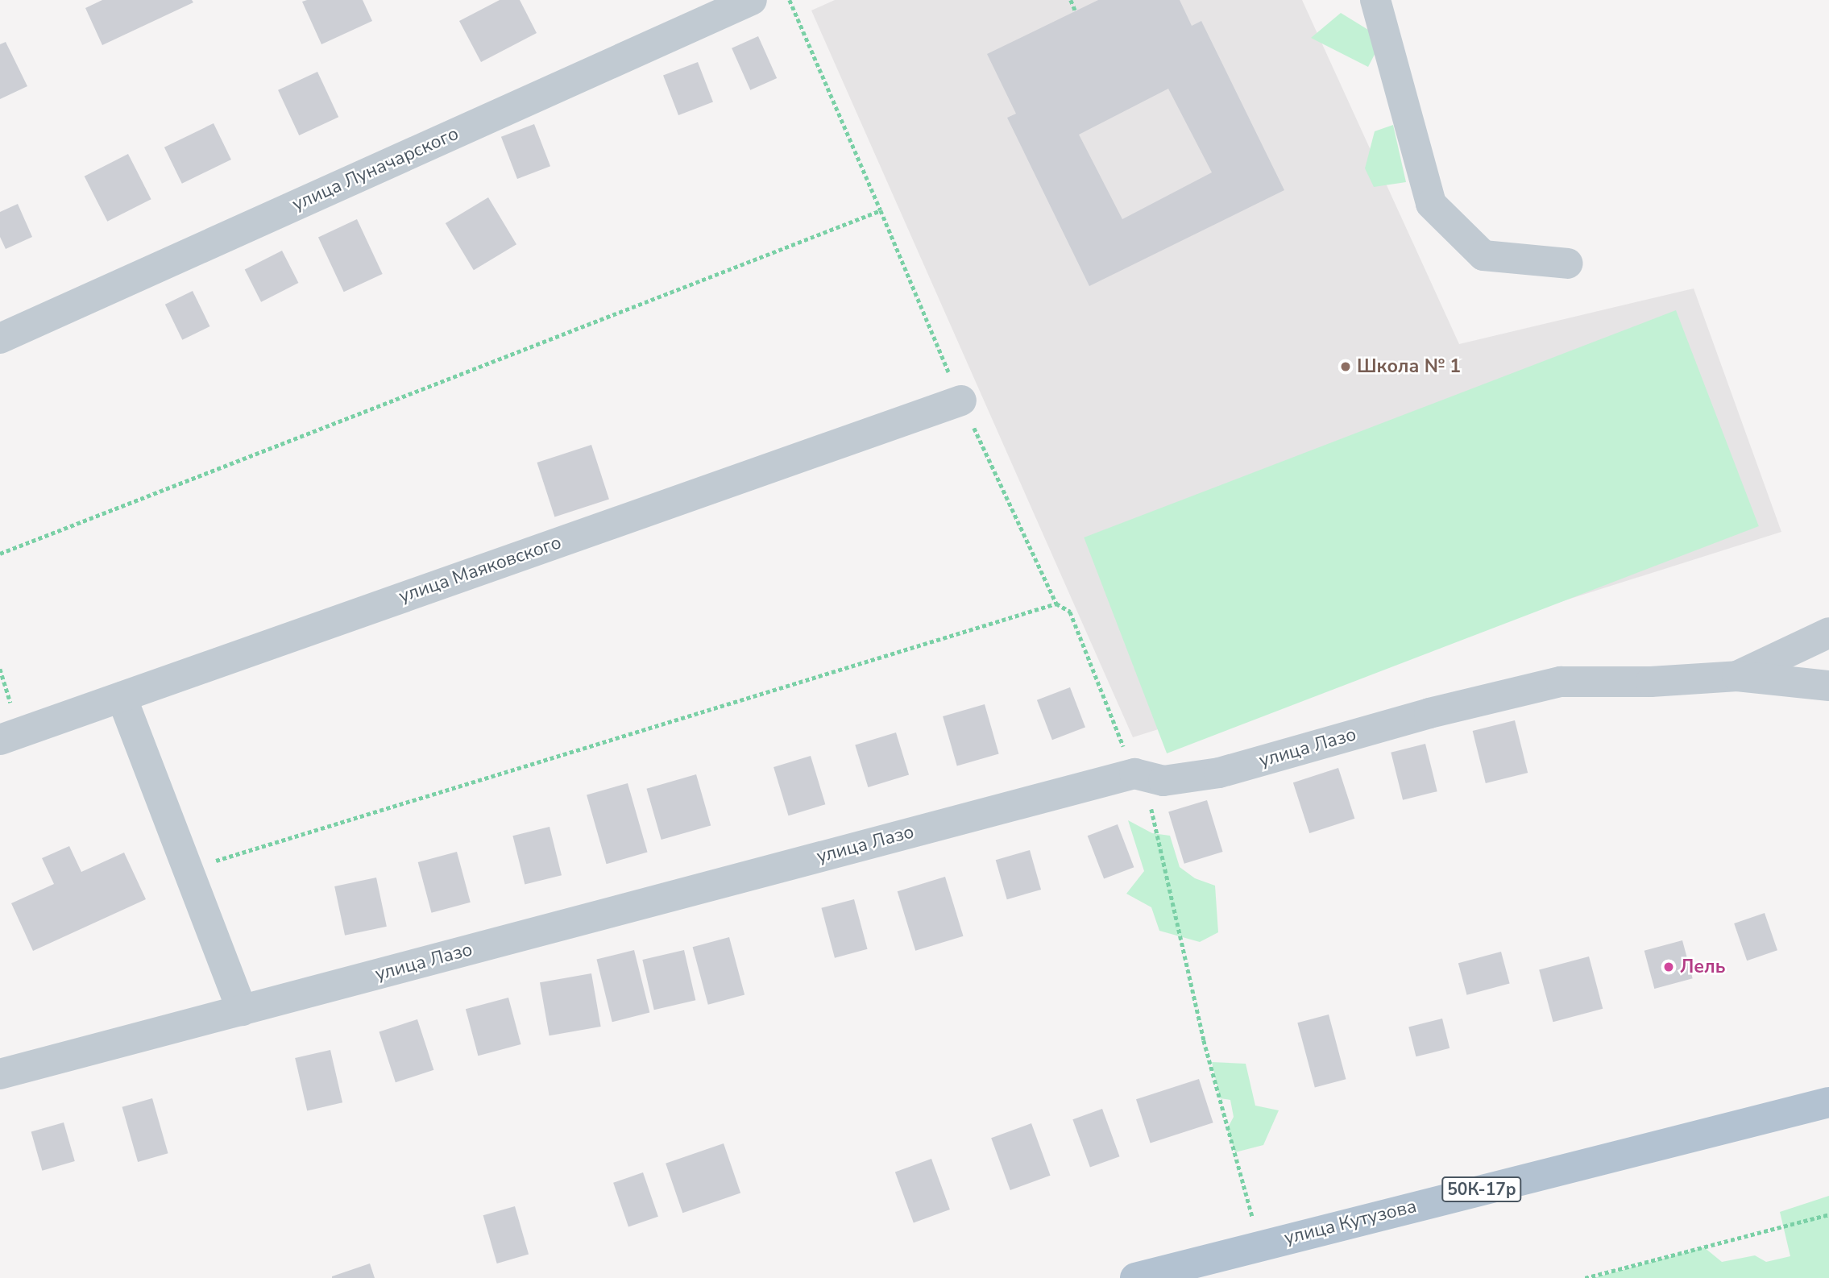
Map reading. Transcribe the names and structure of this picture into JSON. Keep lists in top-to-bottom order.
{
  "streets": {
    "main road": ["50К-17р", "улица Кутузова"],
    "street": ["улица Луначарского", "улица Маяковского", "улица Лазо"]
  },
  "places": ["Школа № 1", "Лель"]
}
